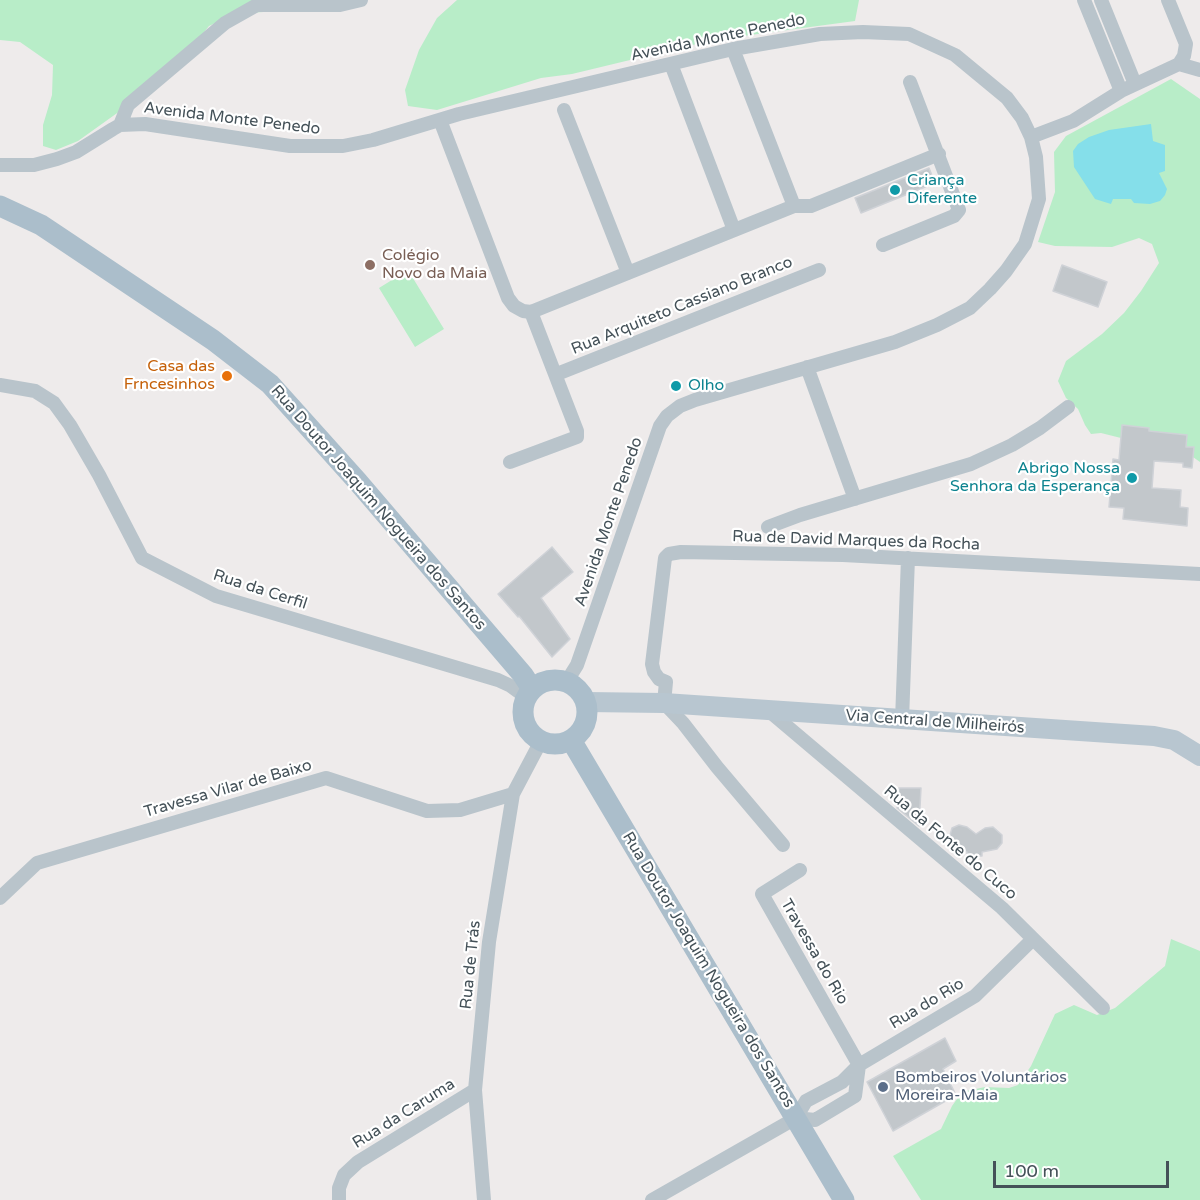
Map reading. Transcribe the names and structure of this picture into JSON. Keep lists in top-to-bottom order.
{
  "streets": {
    "main road": ["Rua Doutor Joaquim Nogueira dos Santos"],
    "street": [
      "Avenida Monte Penedo",
      "Rua Arquiteto Cassiano Branco",
      "Rua de David Marques da Rocha",
      "Rua da Cerfil",
      "Via Central de Milheirós",
      "Travessa Vilar de Baixo",
      "Rua da Fonte do Cuco",
      "Travessa do Rio",
      "Rua de Trás",
      "Rua do Rio",
      "Rua da Caruma"
    ]
  },
  "crossings": [
    ["Avenida Monte Penedo", "Rua Doutor Joaquim Nogueira dos Santos"],
    ["Avenida Monte Penedo", "Rua da Cerfil"],
    ["Avenida Monte Penedo", "Via Central de Milheirós"],
    ["Avenida Monte Penedo", "Rua de Trás"],
    ["Rua Doutor Joaquim Nogueira dos Santos", "Rua da Cerfil"],
    ["Rua Doutor Joaquim Nogueira dos Santos", "Via Central de Milheirós"],
    ["Rua Doutor Joaquim Nogueira dos Santos", "Rua de Trás"],
    ["Rua Doutor Joaquim Nogueira dos Santos", "Rua do Rio"],
    ["Rua de David Marques da Rocha", "Via Central de Milheirós"],
    ["Rua da Cerfil", "Via Central de Milheirós"],
    ["Rua da Cerfil", "Rua de Trás"],
    ["Via Central de Milheirós", "Rua da Fonte do Cuco"],
    ["Via Central de Milheirós", "Rua de Trás"],
    ["Travessa Vilar de Baixo", "Rua de Trás"],
    ["Rua da Fonte do Cuco", "Rua do Rio"],
    ["Travessa do Rio", "Rua do Rio"],
    ["Rua de Trás", "Rua da Caruma"]
  ],
  "places": [
    "Criança Diferente",
    "Colégio Novo da Maia",
    "Casa das Frncesinhos",
    "Olho",
    "Abrigo Nossa Senhora da Esperança",
    "Bombeiros Voluntários Moreira-Maia"
  ],
  "scale_bar": "100 m"
}
